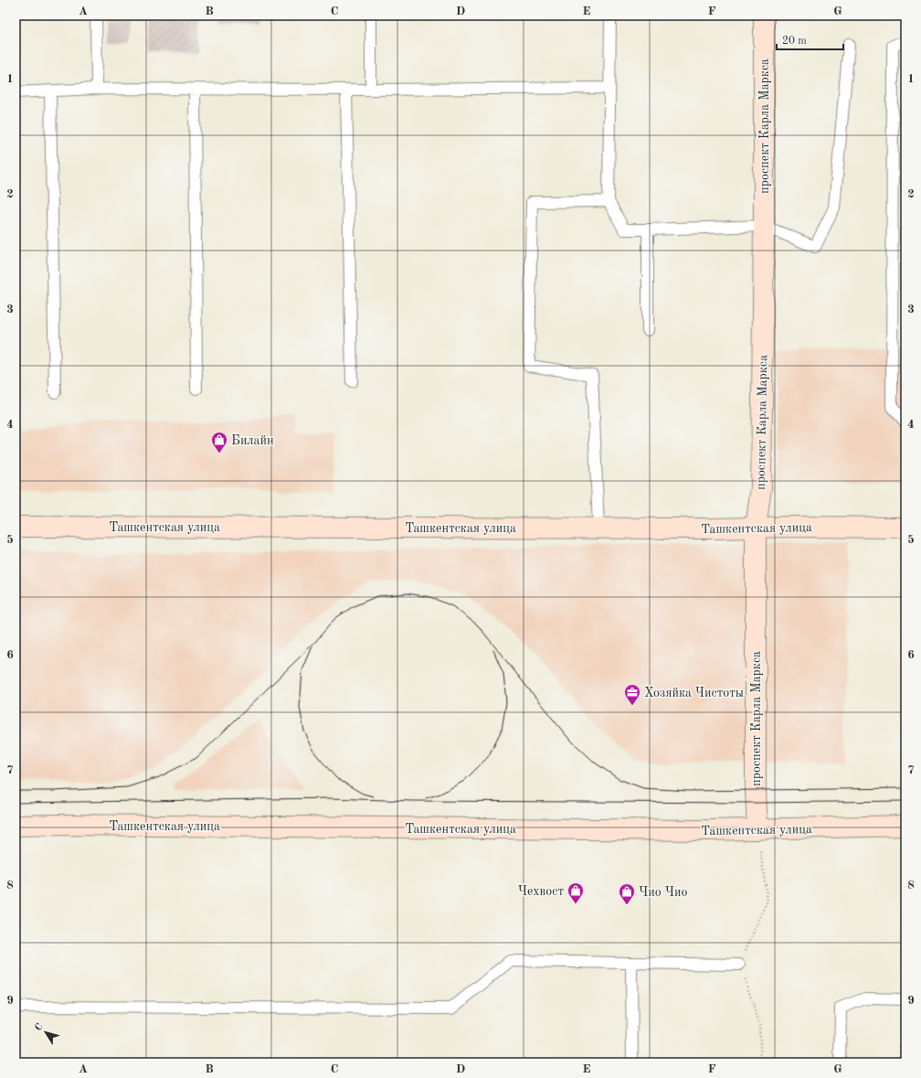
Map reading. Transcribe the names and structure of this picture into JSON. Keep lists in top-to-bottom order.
{
  "streets": {
    "main road": ["проспект Карла Маркса", "Ташкентская улица"]
  },
  "crossings": [
    ["проспект Карла Маркса", "Ташкентская улица"]
  ],
  "places": {
    "shop": ["Билайн", "Чехвост", "Чио Чио"],
    "office": ["Хозяйка Чистоты"]
  },
  "scale_bar": "20 m",
  "north": "top left",
  "grid": {
    "columns": [
      "A",
      "B",
      "C",
      "D",
      "E",
      "F",
      "G"
    ],
    "rows": [
      "1",
      "2",
      "3",
      "4",
      "5",
      "6",
      "7",
      "8",
      "9"
    ]
  }
}
